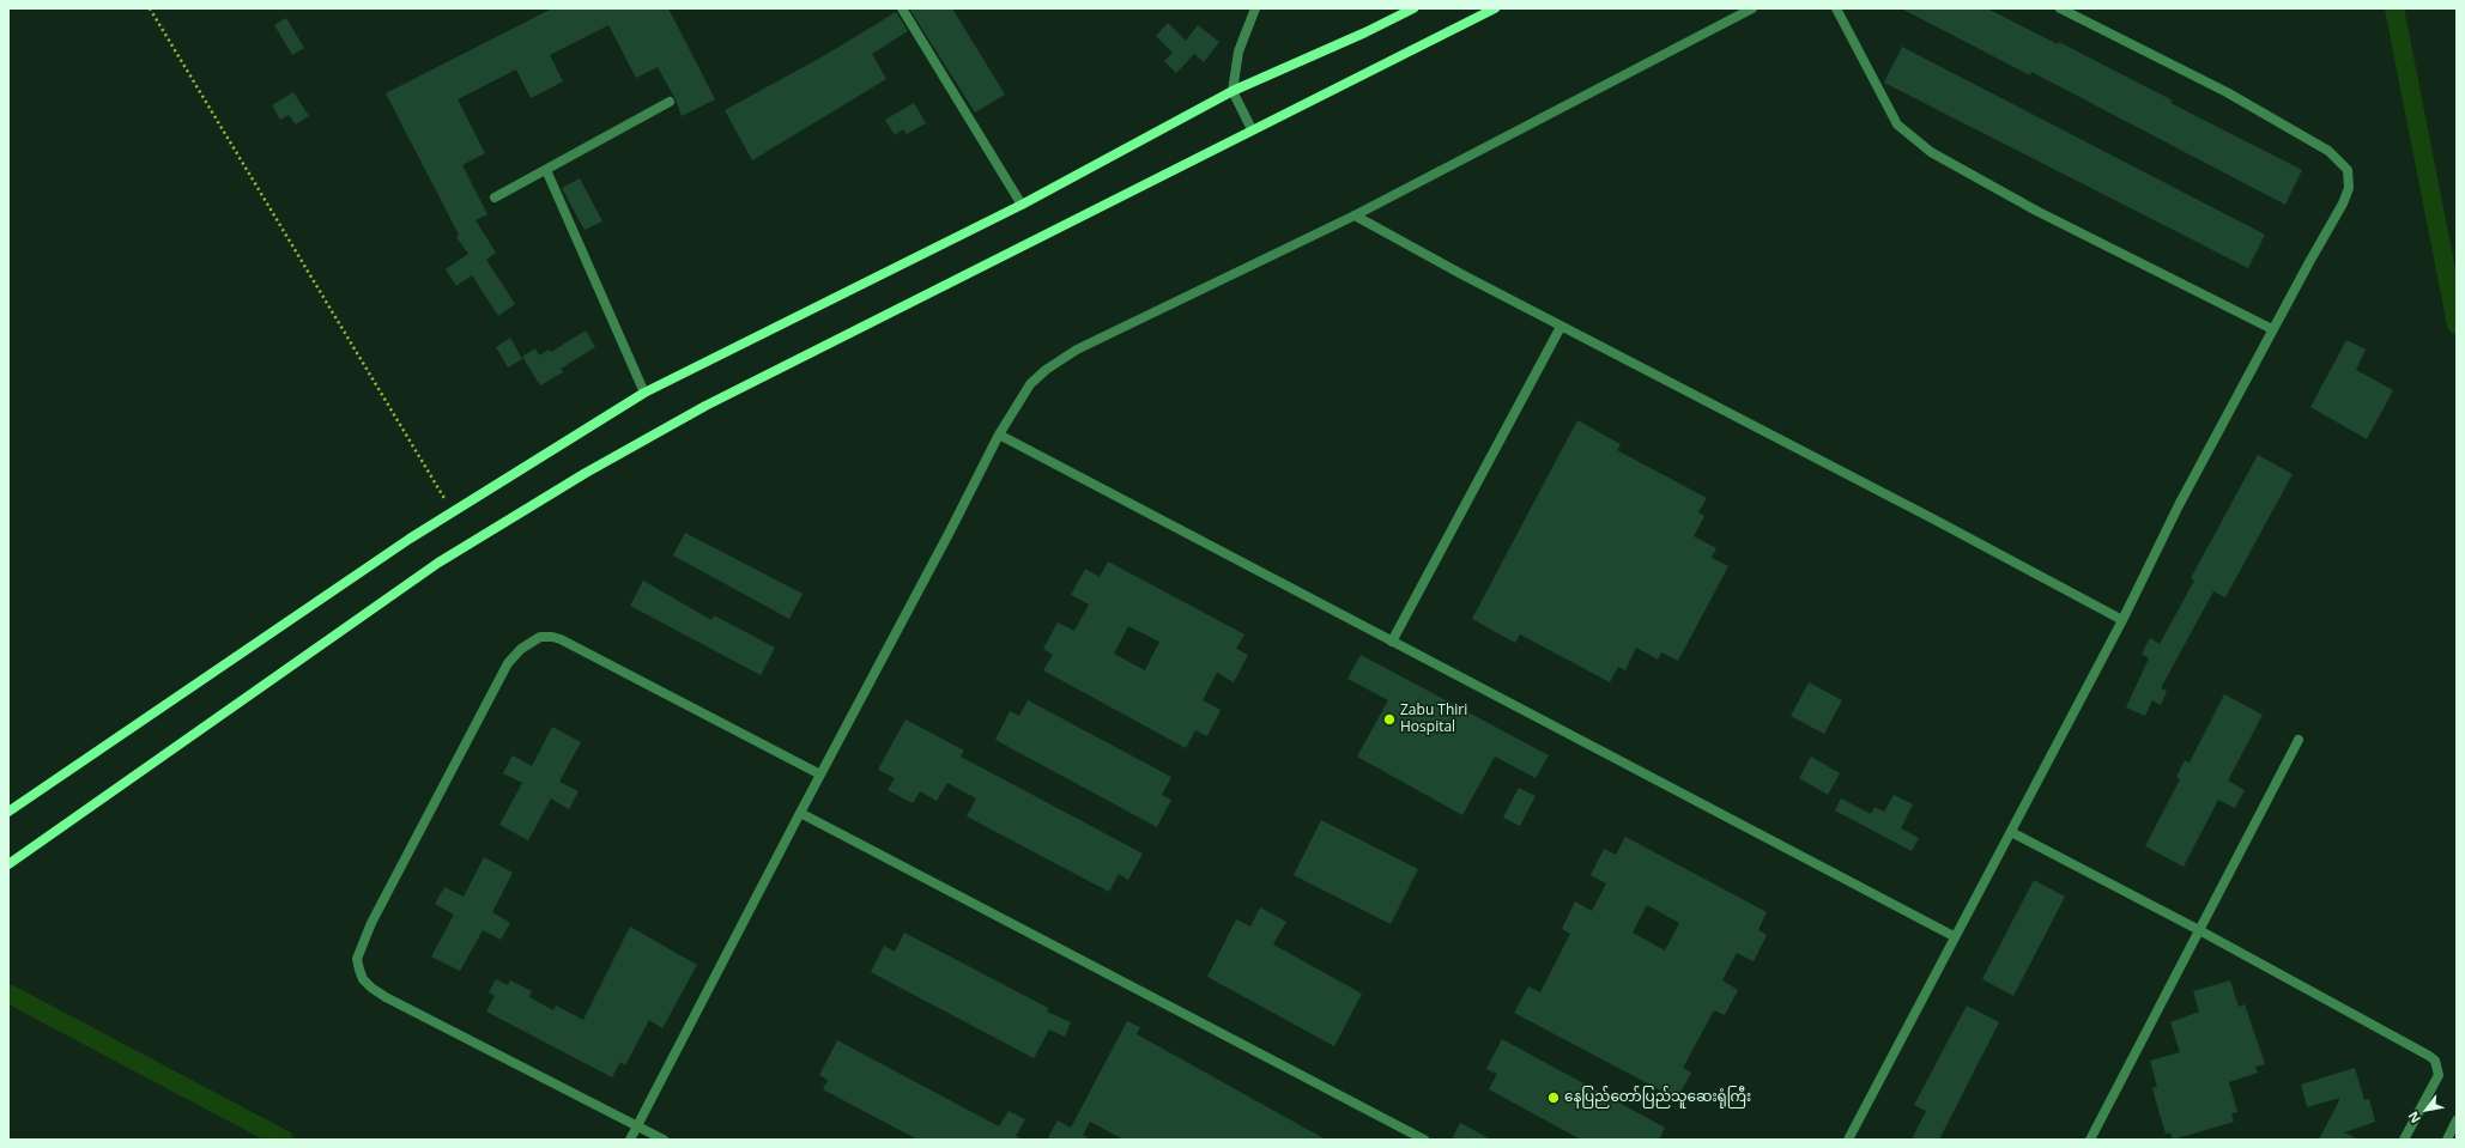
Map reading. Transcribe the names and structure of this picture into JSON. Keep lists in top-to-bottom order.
{
  "places": ["Zabu Thiri Hospital", "နေပြည်တော်ပြည်သူဆေးရုံကြီး"],
  "north": "bottom left"
}
